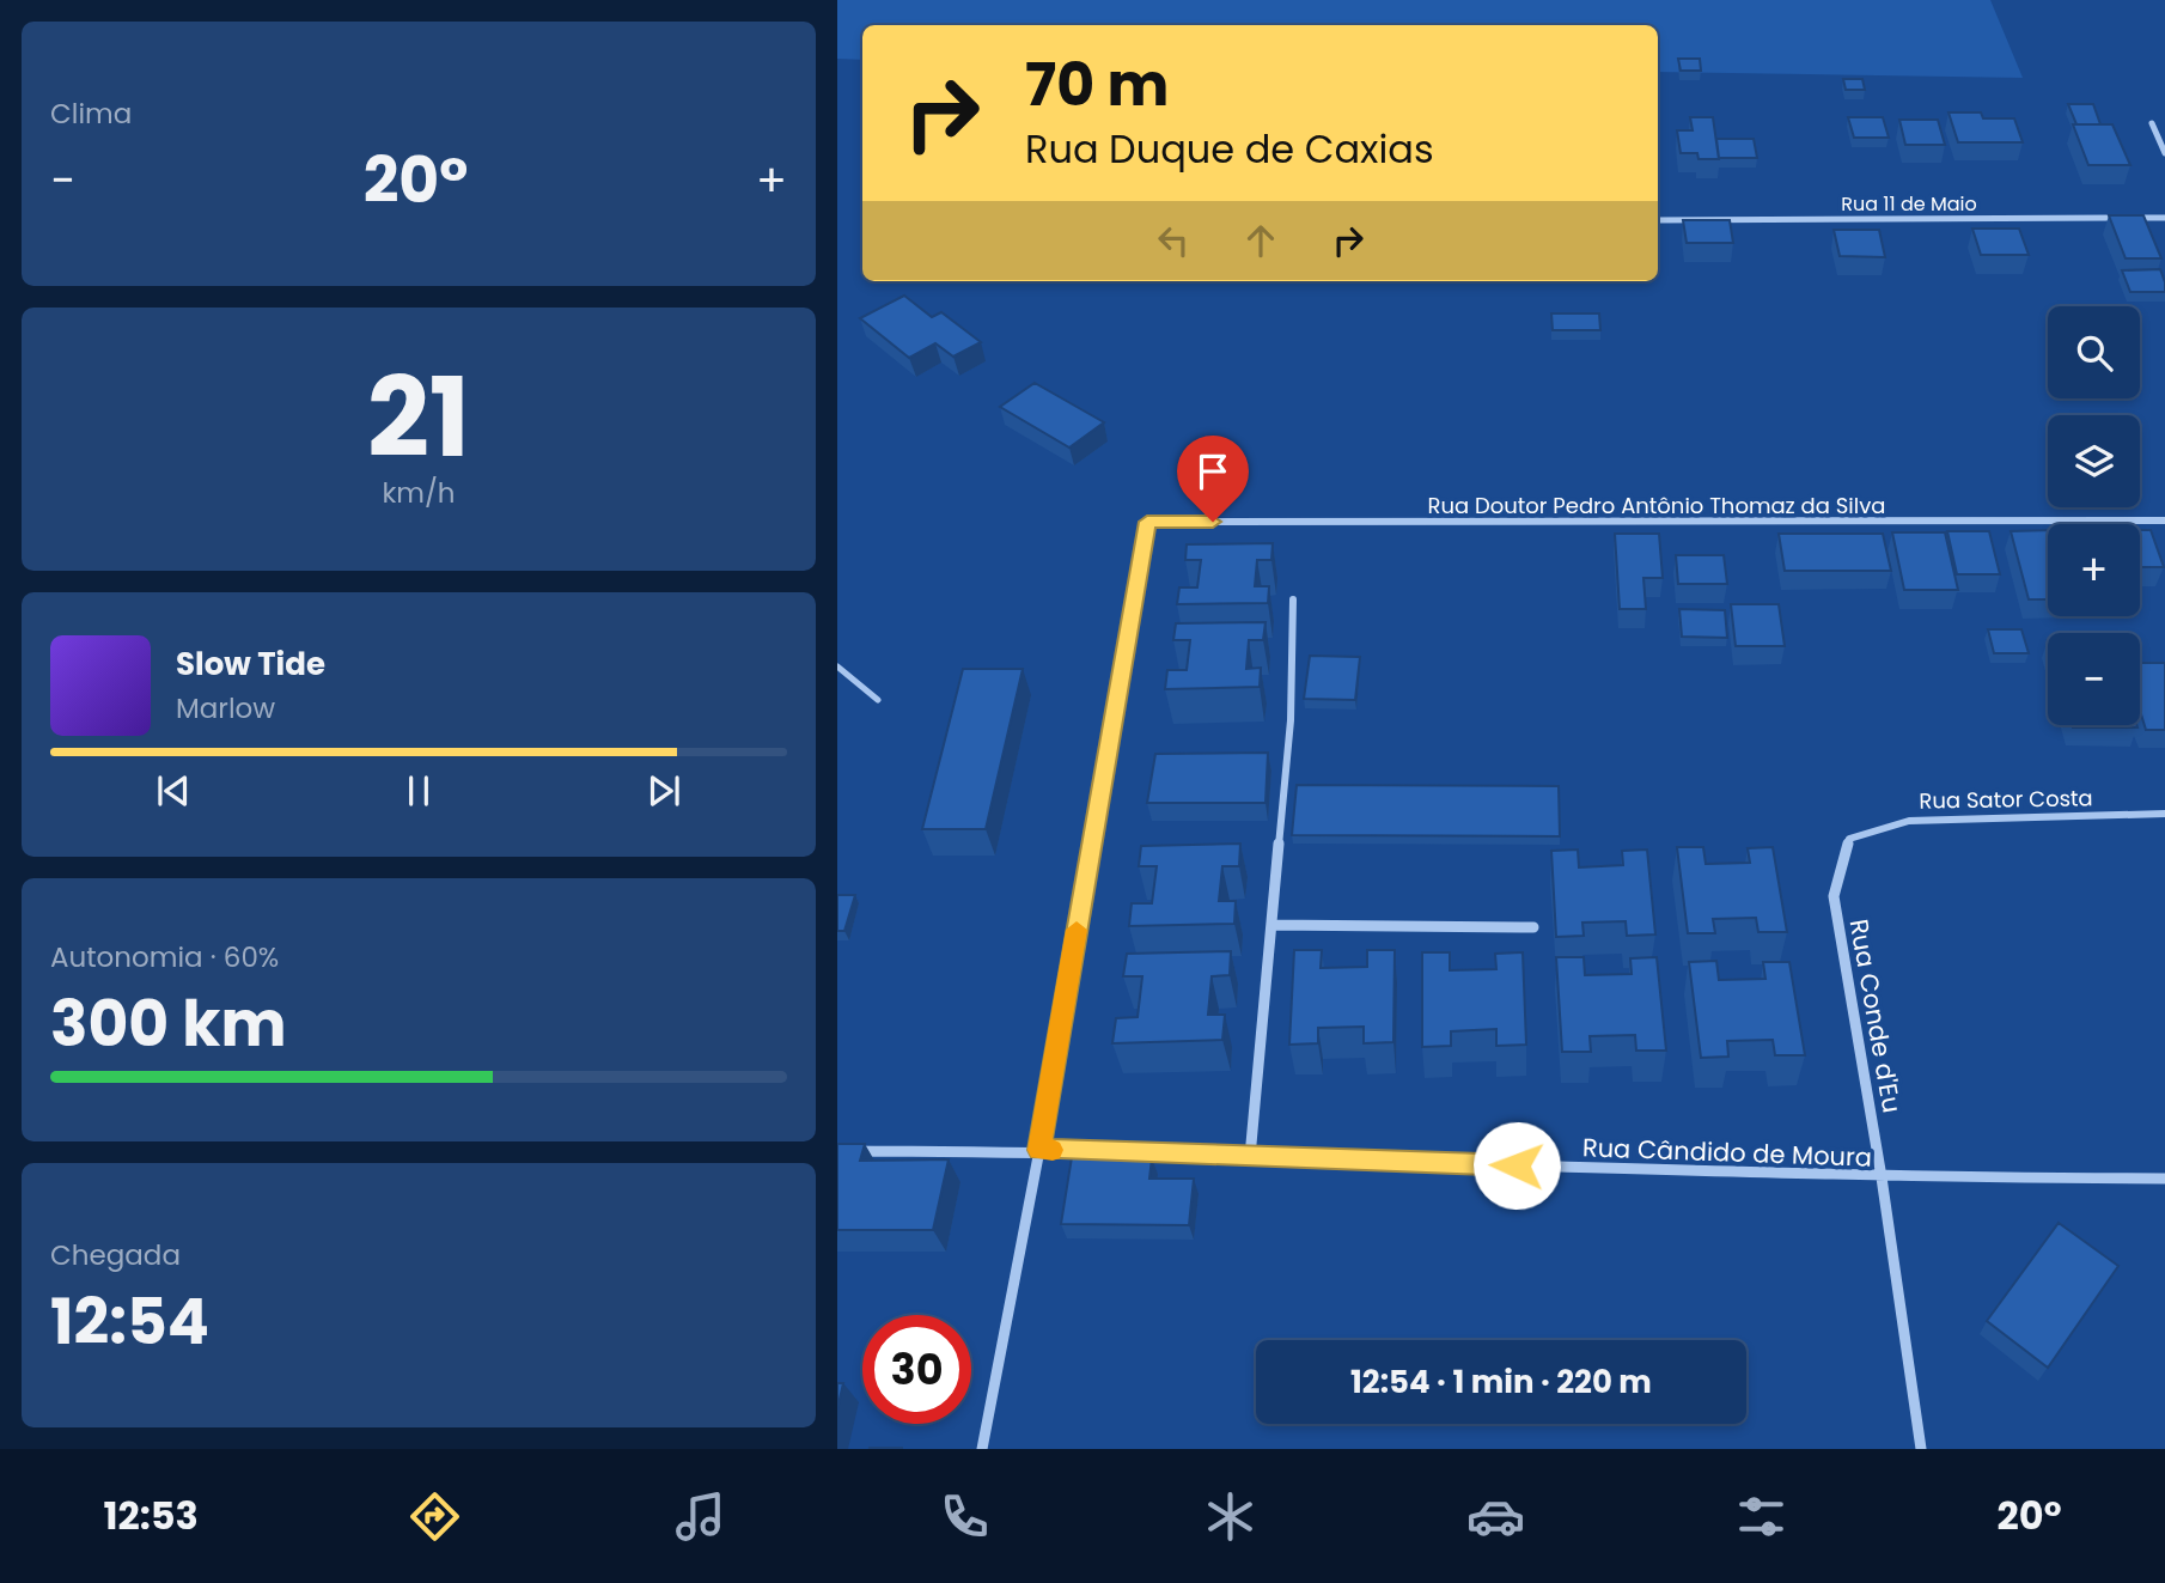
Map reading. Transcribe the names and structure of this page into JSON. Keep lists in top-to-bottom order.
{
  "streets": {
    "street": [
      "Rua 11 de Maio",
      "Rua Doutor Pedro Antônio Thomaz da Silva",
      "Rua Sator Costa",
      "Rua Conde d'Eu",
      "Rua Cândido de Moura"
    ]
  },
  "crossings": [
    ["Rua Doutor Pedro Antônio Thomaz da Silva", "Rua Cândido de Moura"],
    ["Rua Sator Costa", "Rua Conde d'Eu"],
    ["Rua Conde d'Eu", "Rua Cândido de Moura"]
  ],
  "page": {
    "tile": [
      "Clima",
      ["21", "km/h"],
      ["Autonomia · 60%", "300 km"],
      ["Chegada", "12:54"]
    ],
    "turn": ["70 m", "Rua Duque de Caxias"],
    "heat": ["−", "20°", "+"],
    "map_buttons": ["+", "−"],
    "song": ["Slow Tide", "Marlow"],
    "limit": "30",
    "trip": "12:54 · 1 min · 220 m",
    "tabs": ["12:53", "20°"]
  }
}
